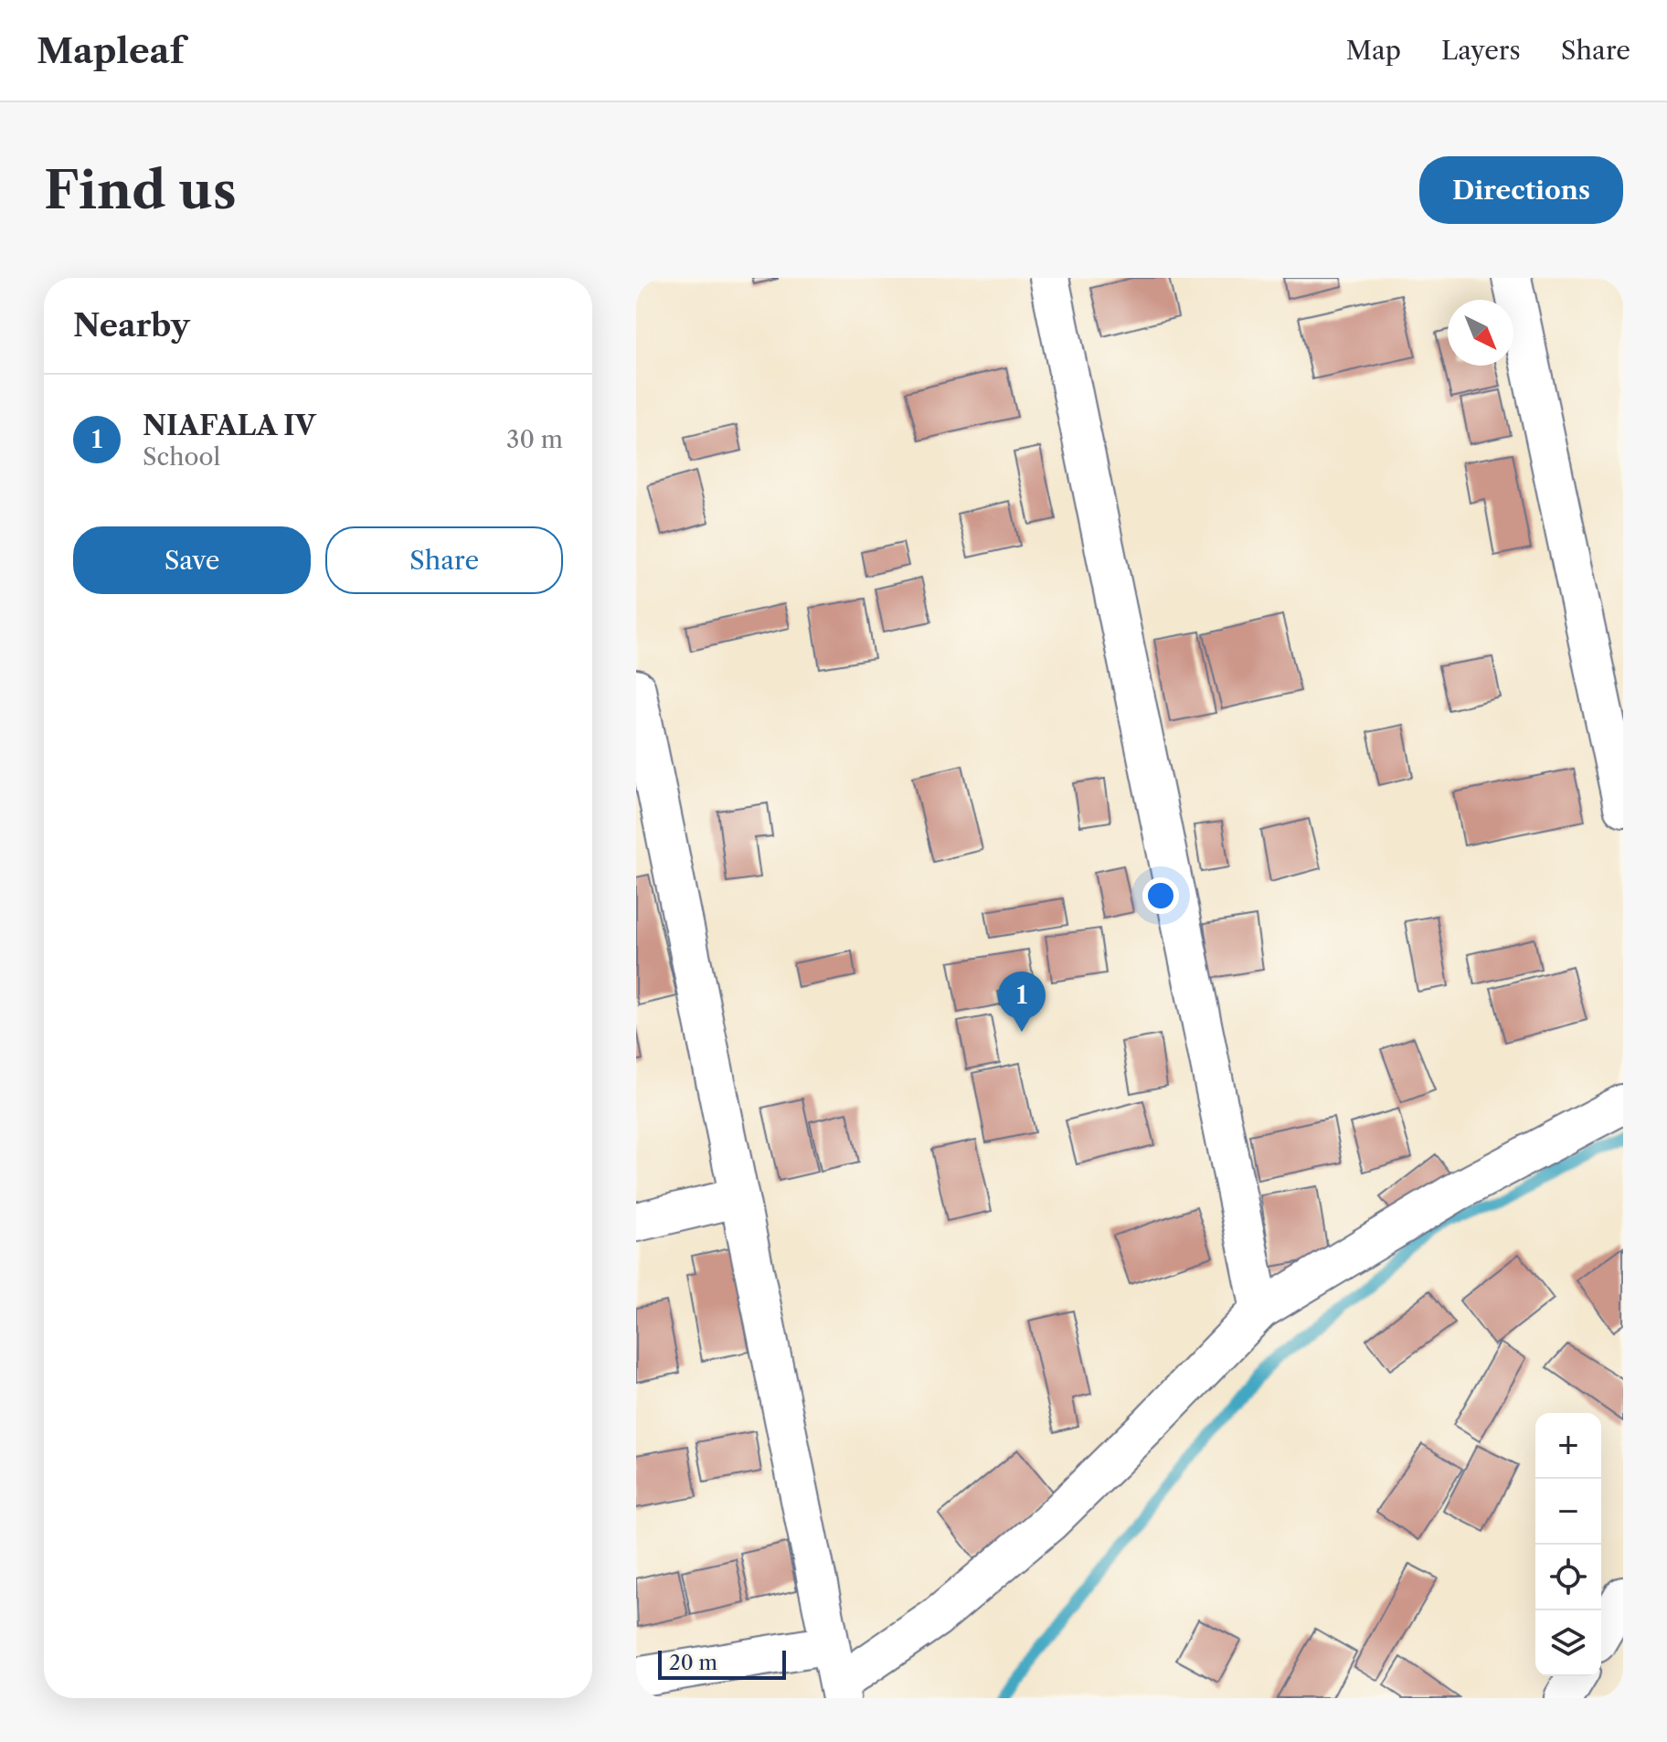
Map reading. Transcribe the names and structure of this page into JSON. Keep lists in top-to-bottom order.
{
  "scale_bar": "20 m",
  "north": "bottom right",
  "page": {
    "header": "Mapleaf",
    "nav": ["Map", "Layers", "Share"],
    "buttons": [
      "Directions",
      ["Save", "Share"]
    ],
    "title": "Find us",
    "heading": "Nearby",
    "list": [
      {
        "mark": "1",
        "name": "NIAFALA IV",
        "note": "School",
        "value": "30 m"
      }
    ],
    "pins": "1",
    "map_buttons": ["+", "−"],
    "scale": "20 m"
  }
}
